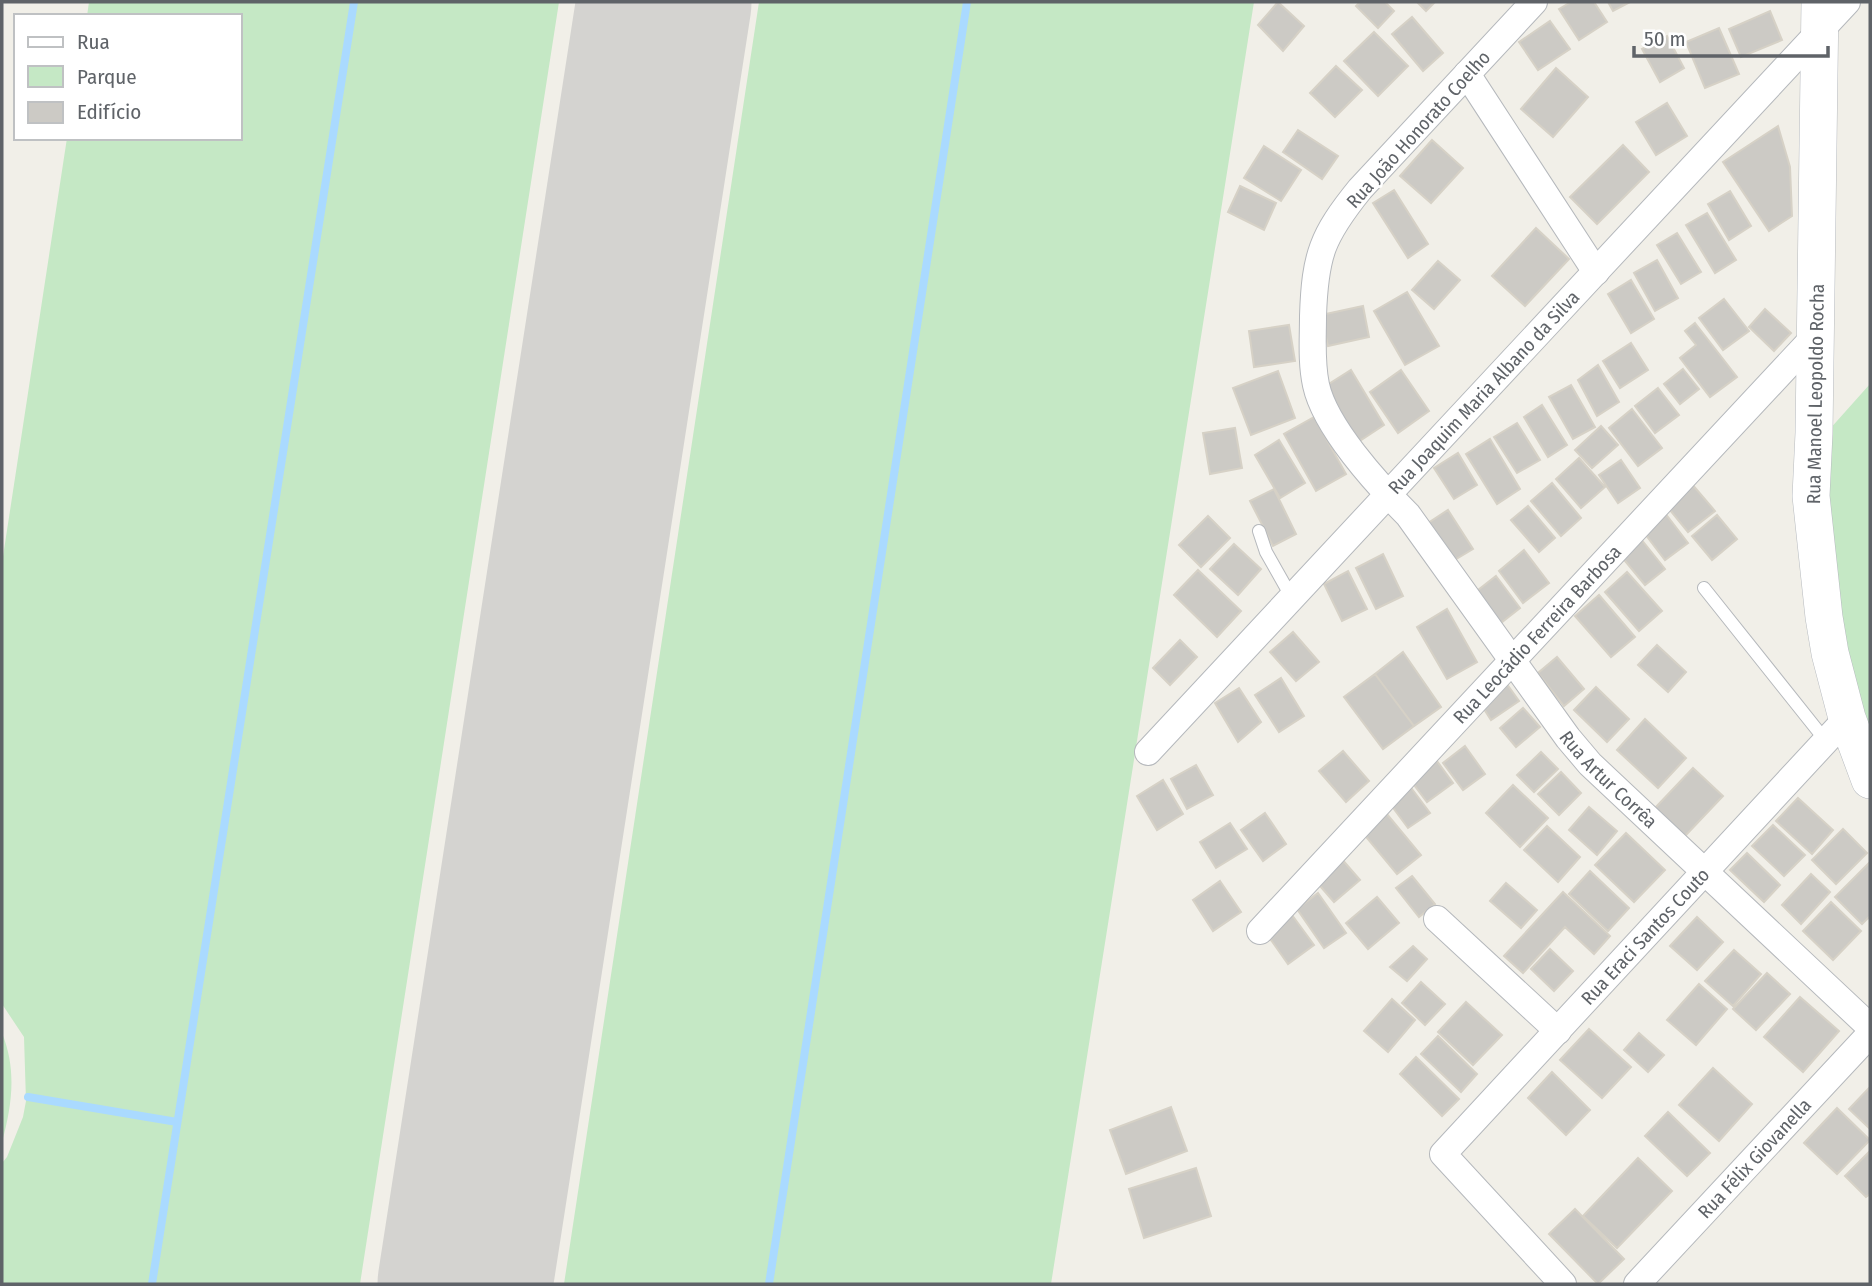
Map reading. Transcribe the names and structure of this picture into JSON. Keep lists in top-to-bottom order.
{
  "streets": {
    "main road": ["Rua Manoel Leopoldo Rocha"],
    "street": [
      "Rua João Honorato Coelho",
      "Rua Joaquim Maria Albano da Silva",
      "Rua Leocádio Ferreira Barbosa",
      "Rua Artur Corrêa",
      "Rua Eraci Santos Couto",
      "Rua Félix Giovanella"
    ]
  },
  "crossings": [
    ["Rua João Honorato Coelho", "Rua Joaquim Maria Albano da Silva"],
    ["Rua João Honorato Coelho", "Rua Artur Corrêa"],
    ["Rua Joaquim Maria Albano da Silva", "Rua Manoel Leopoldo Rocha"],
    ["Rua Joaquim Maria Albano da Silva", "Rua Artur Corrêa"],
    ["Rua Manoel Leopoldo Rocha", "Rua Leocádio Ferreira Barbosa"],
    ["Rua Manoel Leopoldo Rocha", "Rua Eraci Santos Couto"],
    ["Rua Leocádio Ferreira Barbosa", "Rua Artur Corrêa"],
    ["Rua Artur Corrêa", "Rua Eraci Santos Couto"]
  ],
  "legend": ["Rua", "Parque", "Edifício"],
  "scale_bar": "50 m"
}
